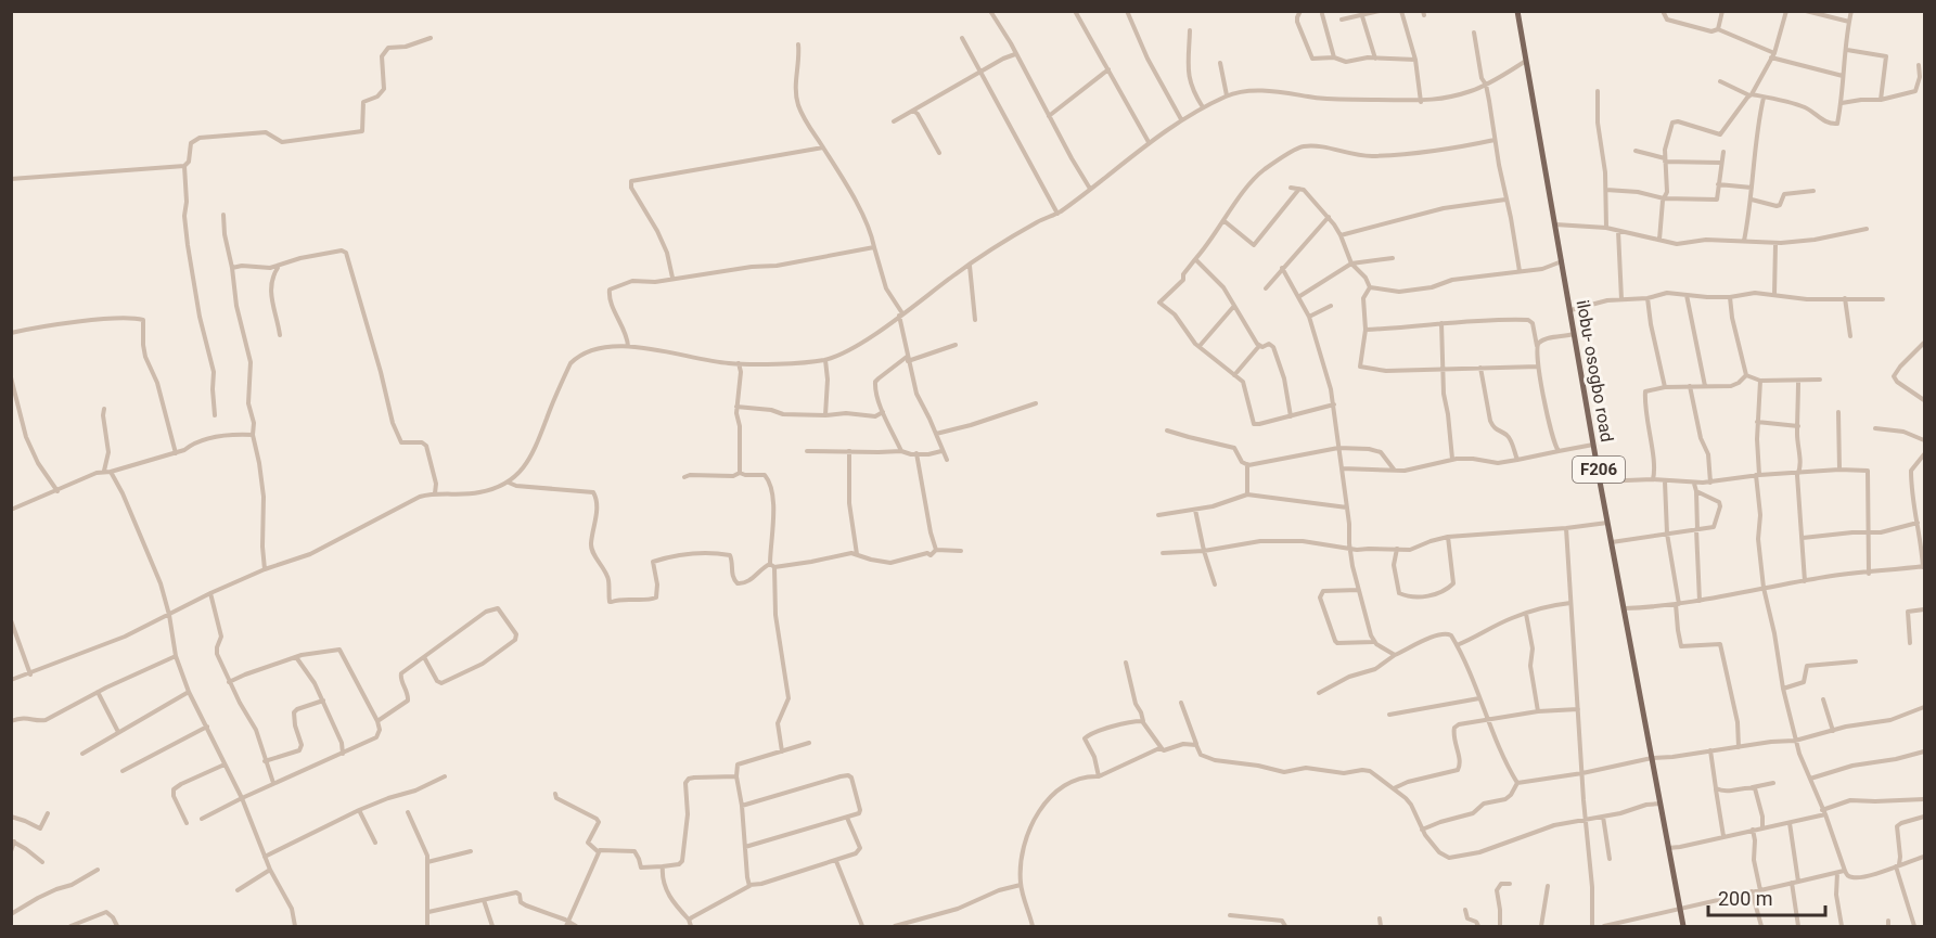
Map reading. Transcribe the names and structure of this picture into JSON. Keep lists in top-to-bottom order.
{
  "streets": {
    "main road": ["ilobu- osogbo road", "F206"]
  },
  "scale_bar": "200 m"
}
